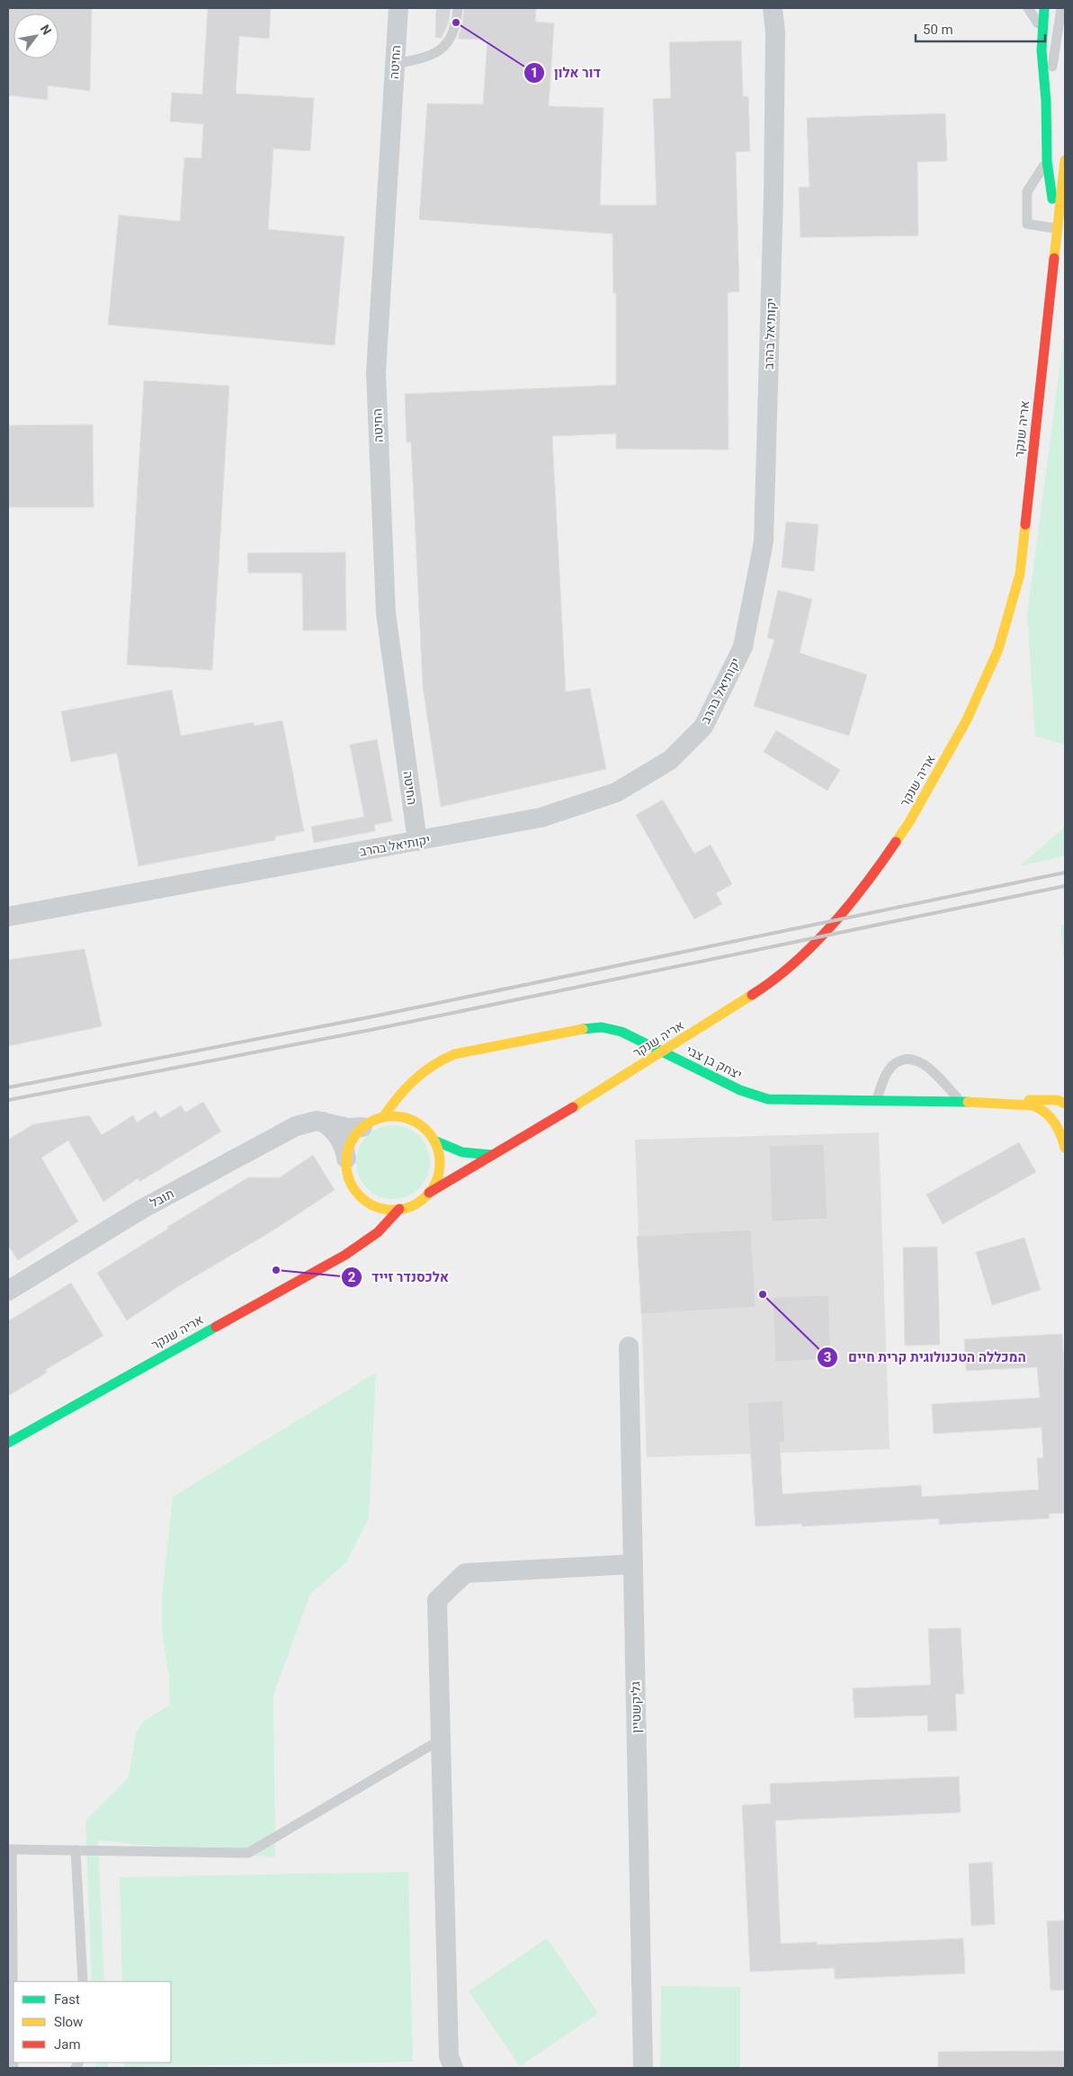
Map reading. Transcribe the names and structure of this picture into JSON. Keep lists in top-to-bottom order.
{
  "streets": {
    "street": [
      "החיטה",
      "יקותיאל בהרב",
      "אריה שנקר",
      "יצחק בן צבי",
      "תובל",
      "גליקשטיין"
    ]
  },
  "crossings": [
    ["החיטה", "יקותיאל בהרב"],
    ["אריה שנקר", "יצחק בן צבי"],
    ["אריה שנקר", "תובל"],
    ["יצחק בן צבי", "תובל"]
  ],
  "places": ["דור אלון", "אלכסנדר זייד", "המכללה הטכנולוגית קרית חיים"],
  "legend": ["Fast", "Slow", "Jam"],
  "scale_bar": "50 m",
  "north": "top right"
}
